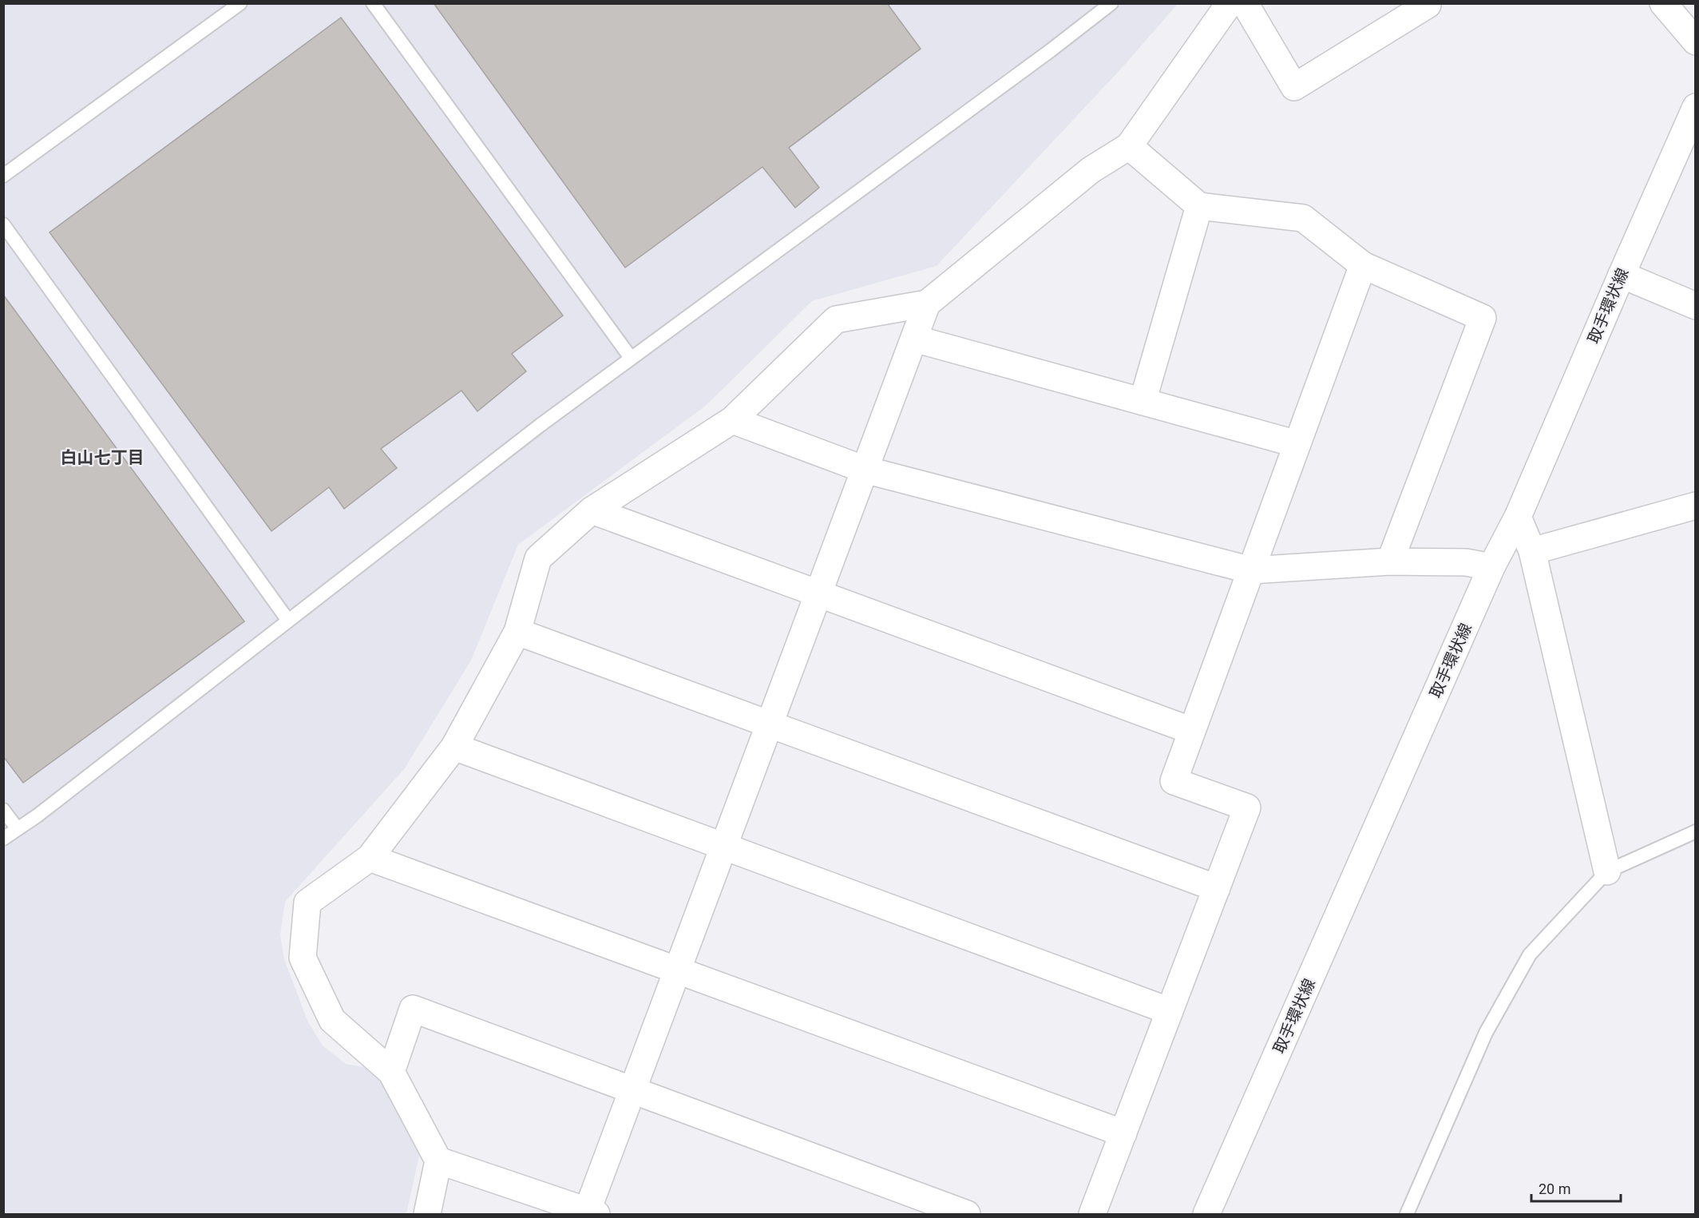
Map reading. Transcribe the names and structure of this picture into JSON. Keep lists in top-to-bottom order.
{
  "streets": {
    "street": ["取手環状線"]
  },
  "districts": ["白山七丁目"],
  "scale_bar": "20 m"
}
